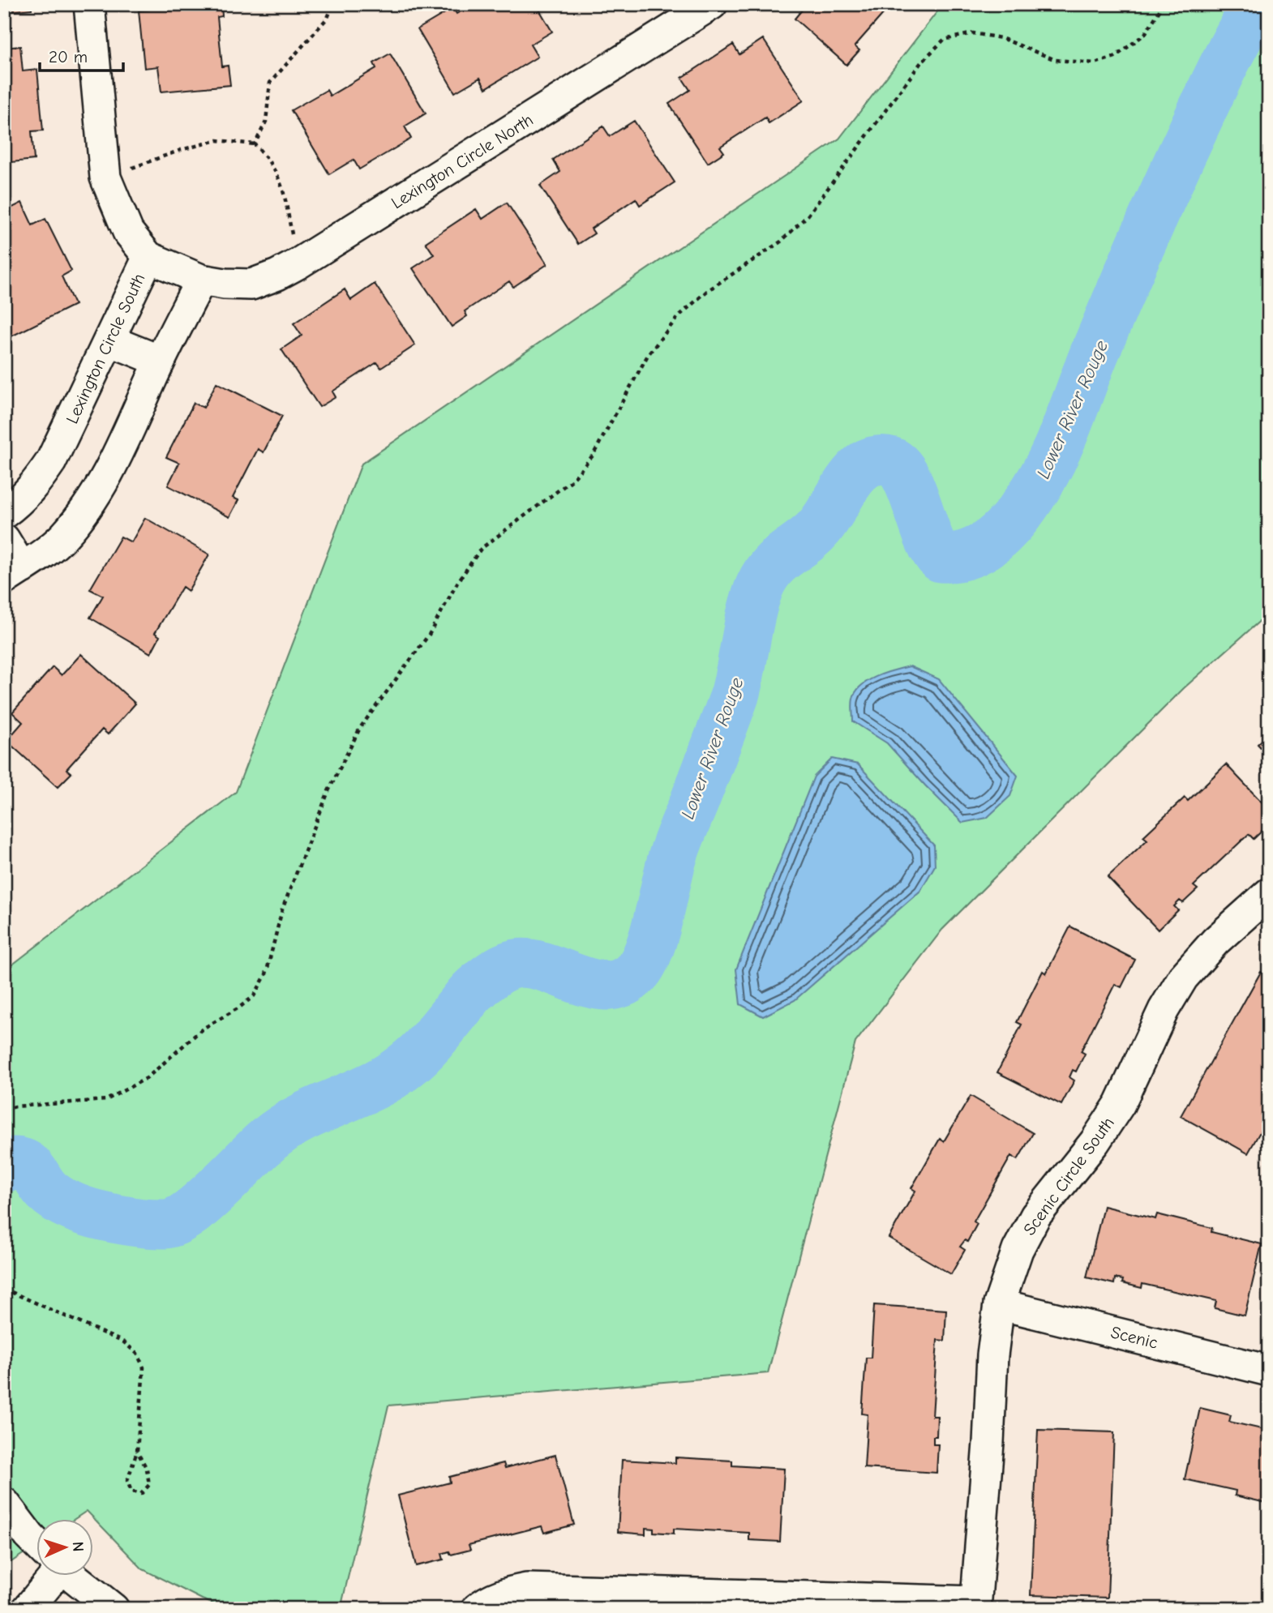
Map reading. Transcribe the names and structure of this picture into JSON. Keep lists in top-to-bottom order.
{
  "streets": {
    "street": [
      "Lexington Circle North",
      "Lexington Circle South",
      "Scenic Circle South",
      "Scenic"
    ]
  },
  "crossings": [
    ["Lexington Circle North", "Lexington Circle South"],
    ["Scenic Circle South", "Scenic"]
  ],
  "water": ["Lower River Rouge"],
  "scale_bar": "20 m",
  "north": "right"
}
